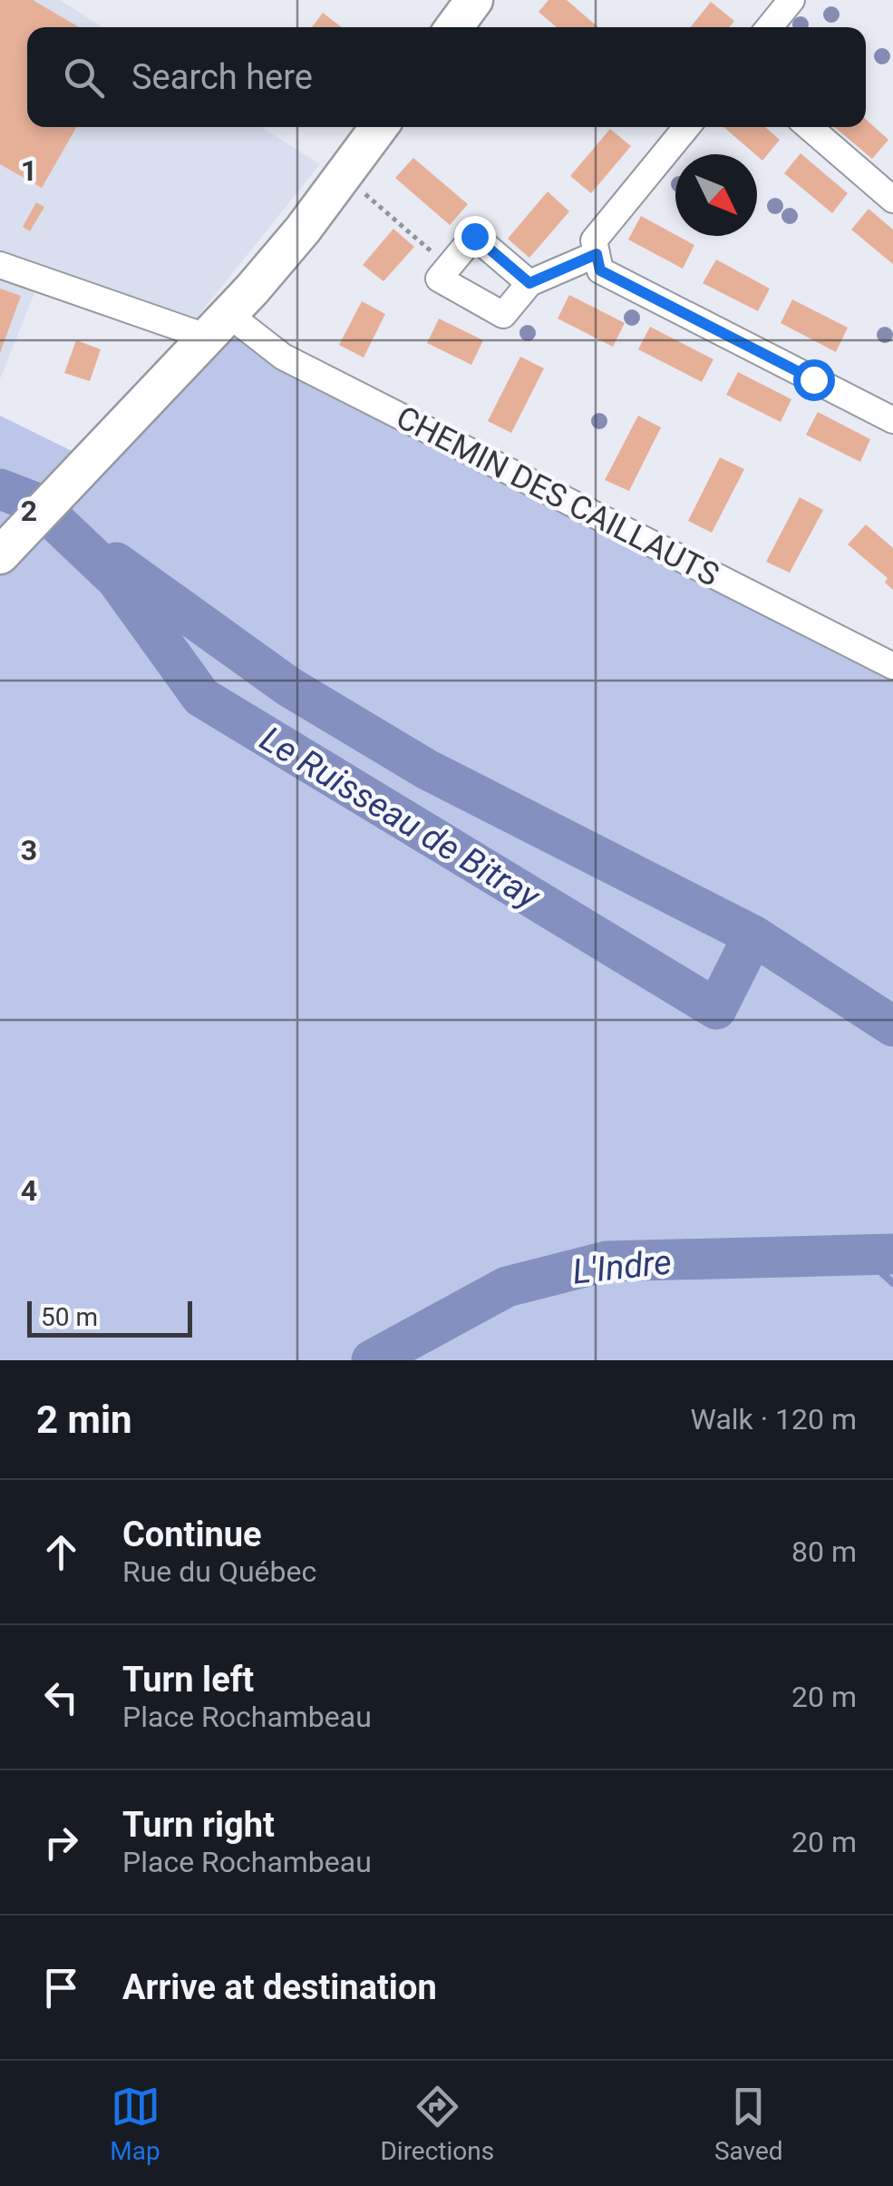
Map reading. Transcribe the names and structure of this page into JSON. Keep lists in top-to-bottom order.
{
  "streets": {
    "street": ["CHEMIN DES CAILLAUTS"]
  },
  "water": ["Le Ruisseau de Bitray", "L'Indre"],
  "scale_bar": "50 m",
  "north": "bottom right",
  "page": {
    "search": "Search here",
    "scale": "50 m",
    "heading": ["2 min", "Walk · 120 m"],
    "list": [
      ["Continue", "Rue du Québec", "80 m"],
      ["Turn left", "Place Rochambeau", "20 m"],
      ["Turn right", "Place Rochambeau", "20 m"],
      "Arrive at destination"
    ],
    "nav": ["Map", "Directions", "Saved"]
  },
  "grid": {
    "rows": [
      "1",
      "2",
      "3",
      "4"
    ]
  }
}
